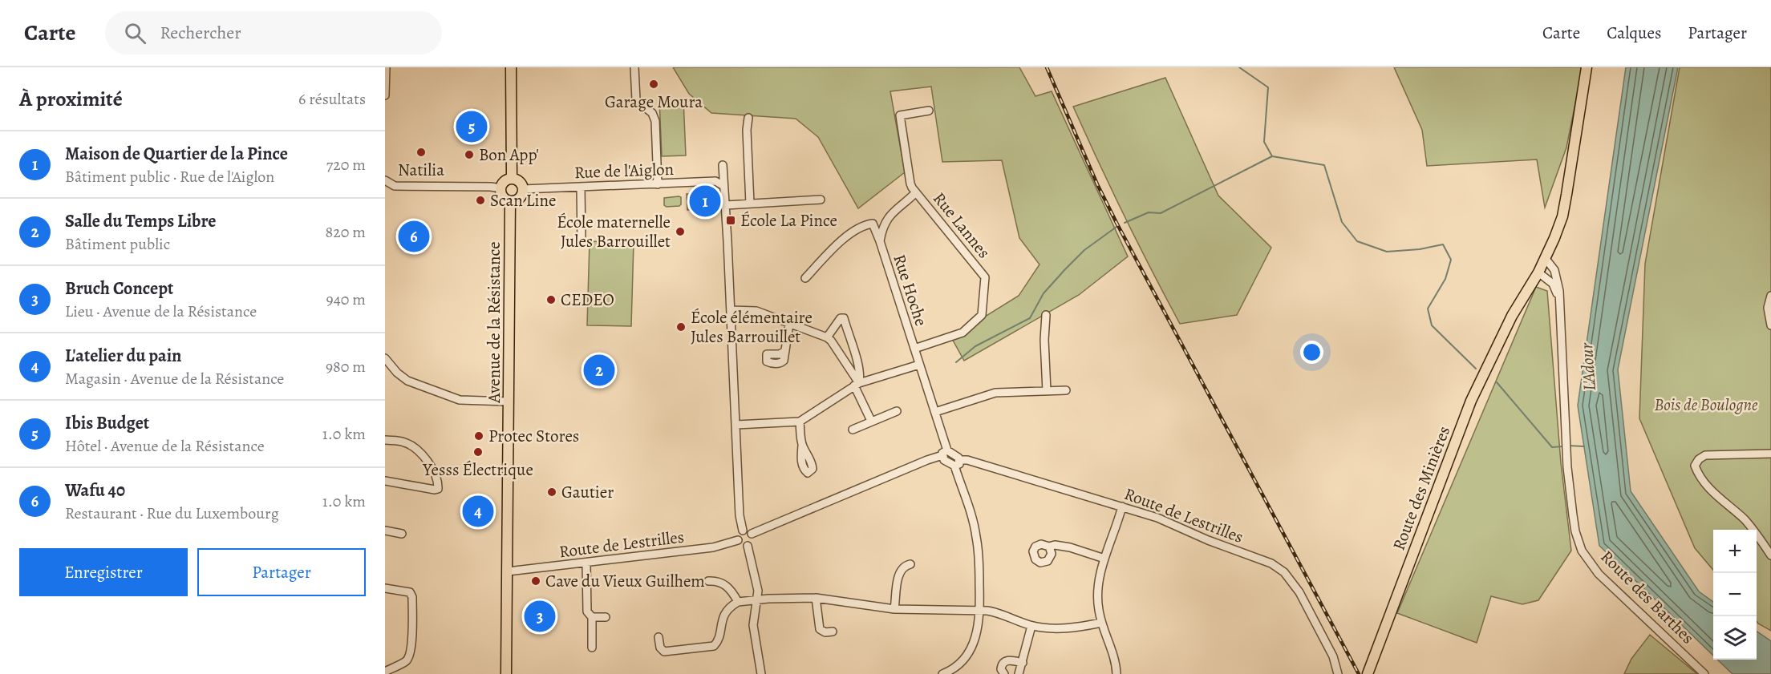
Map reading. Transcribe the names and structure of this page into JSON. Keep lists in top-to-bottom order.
{
  "streets": {
    "main road": ["Avenue de la Résistance", "Route des Minières"],
    "street": [
      "Rue de l'Aiglon",
      "Rue Lannes",
      "Rue Hoche",
      "Route de Lestrilles",
      "Route des Barthes"
    ]
  },
  "crossings": [
    ["Rue de l'Aiglon", "Avenue de la Résistance"],
    ["Rue Lannes", "Rue Hoche"],
    ["Avenue de la Résistance", "Route de Lestrilles"]
  ],
  "water": ["L'Adour"],
  "parks": ["Bois de Boulogne"],
  "places": {
    "other": [
      "Garage Moura",
      "Natilia",
      "Bon App'",
      "Scan Line",
      "École maternelle Jules Barrouillet",
      "CEDEO",
      "École élémentaire Jules Barrouillet",
      "Protec Stores",
      "Yesss Électrique",
      "Gautier",
      "Cave du Vieux Guilhem"
    ],
    "transit": ["École La Pince"]
  },
  "page": {
    "header": "Carte",
    "search": "Rechercher",
    "nav": ["Carte", "Calques", "Partager"],
    "heading": ["À proximité", "6 résultats"],
    "pins": [
      "5",
      "1",
      "6",
      "2",
      "4",
      "3"
    ],
    "list": [
      {
        "mark": "1",
        "name": "Maison de Quartier de la Pince",
        "note": "Bâtiment public · Rue de l'Aiglon",
        "value": "720 m"
      },
      {
        "mark": "2",
        "name": "Salle du Temps Libre",
        "note": "Bâtiment public",
        "value": "820 m"
      },
      {
        "mark": "3",
        "name": "Bruch Concept",
        "note": "Lieu · Avenue de la Résistance",
        "value": "940 m"
      },
      {
        "mark": "4",
        "name": "L'atelier du pain",
        "note": "Magasin · Avenue de la Résistance",
        "value": "980 m"
      },
      {
        "mark": "5",
        "name": "Ibis Budget",
        "note": "Hôtel · Avenue de la Résistance",
        "value": "1.0 km"
      },
      {
        "mark": "6",
        "name": "Wafu 40",
        "note": "Restaurant · Rue du Luxembourg",
        "value": "1.0 km"
      }
    ],
    "map_buttons": ["+", "−"],
    "buttons": ["Enregistrer", "Partager"]
  }
}
